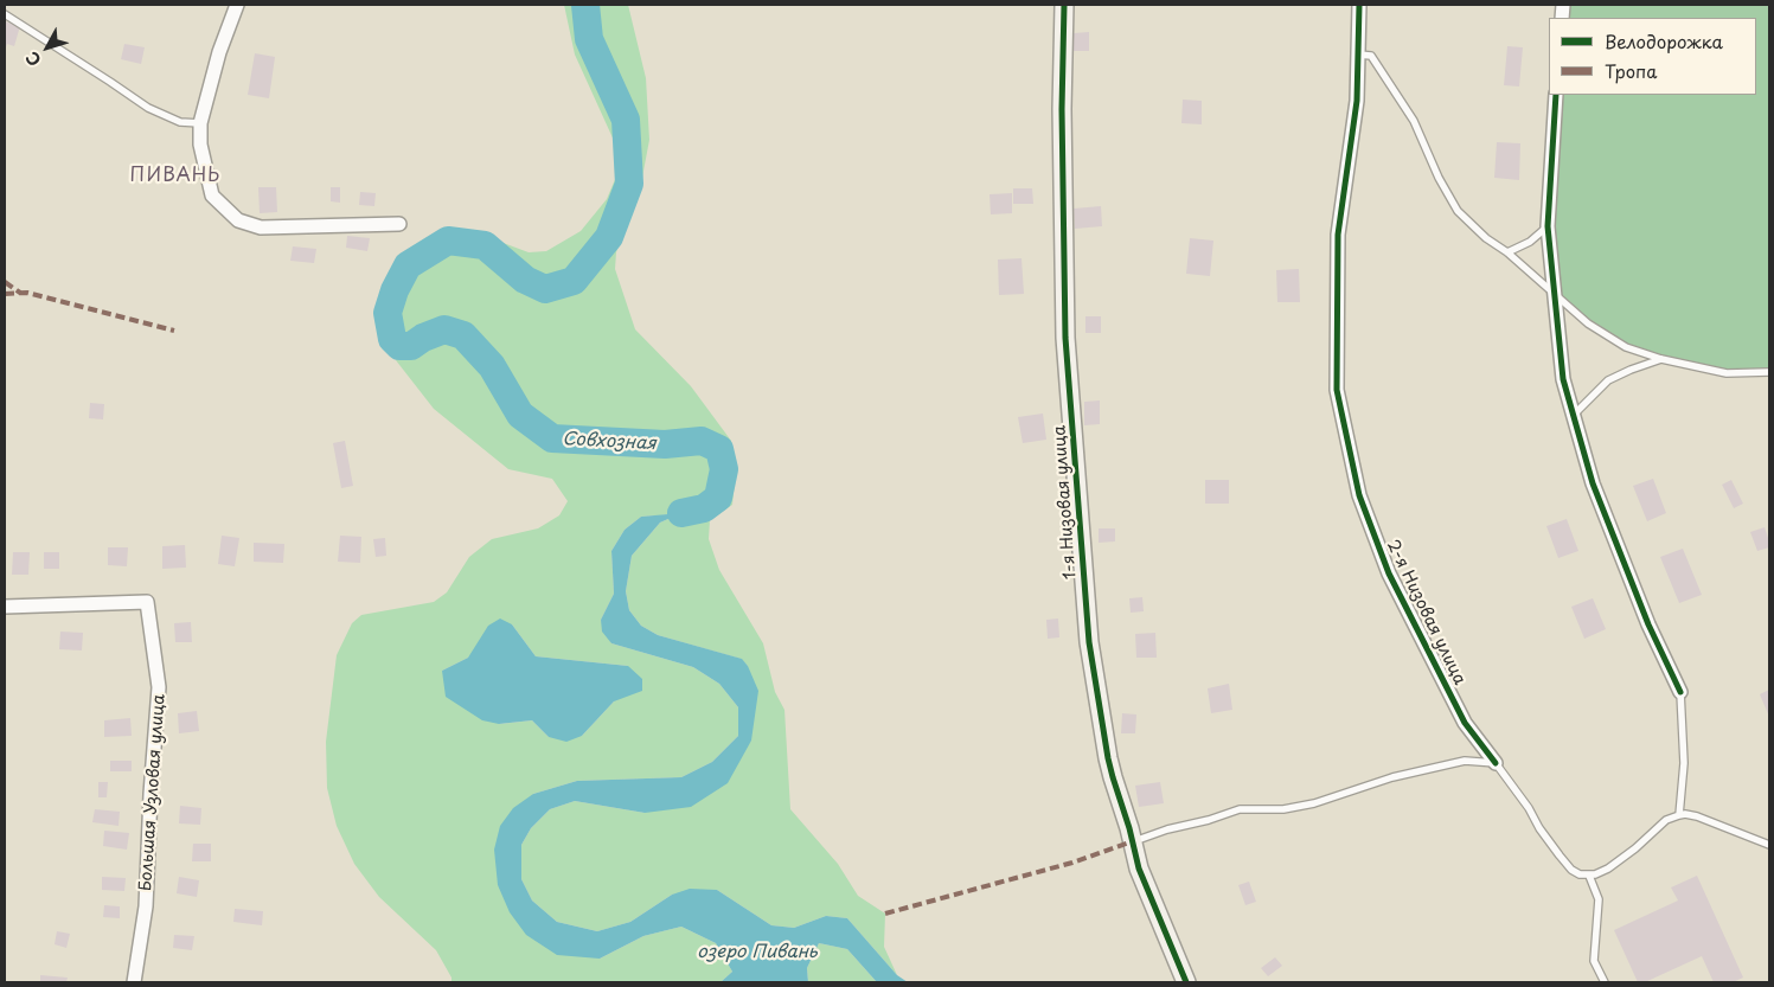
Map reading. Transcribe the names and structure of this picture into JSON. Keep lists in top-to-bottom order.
{
  "streets": {
    "street": ["1-я Низовая улица", "2-я Низовая улица", "Большая Узловая улица"]
  },
  "districts": ["ПИВАНЬ"],
  "water": ["Совхозная", "озеро Пивань"],
  "legend": ["Велодорожка", "Тропа"],
  "north": "bottom left"
}
